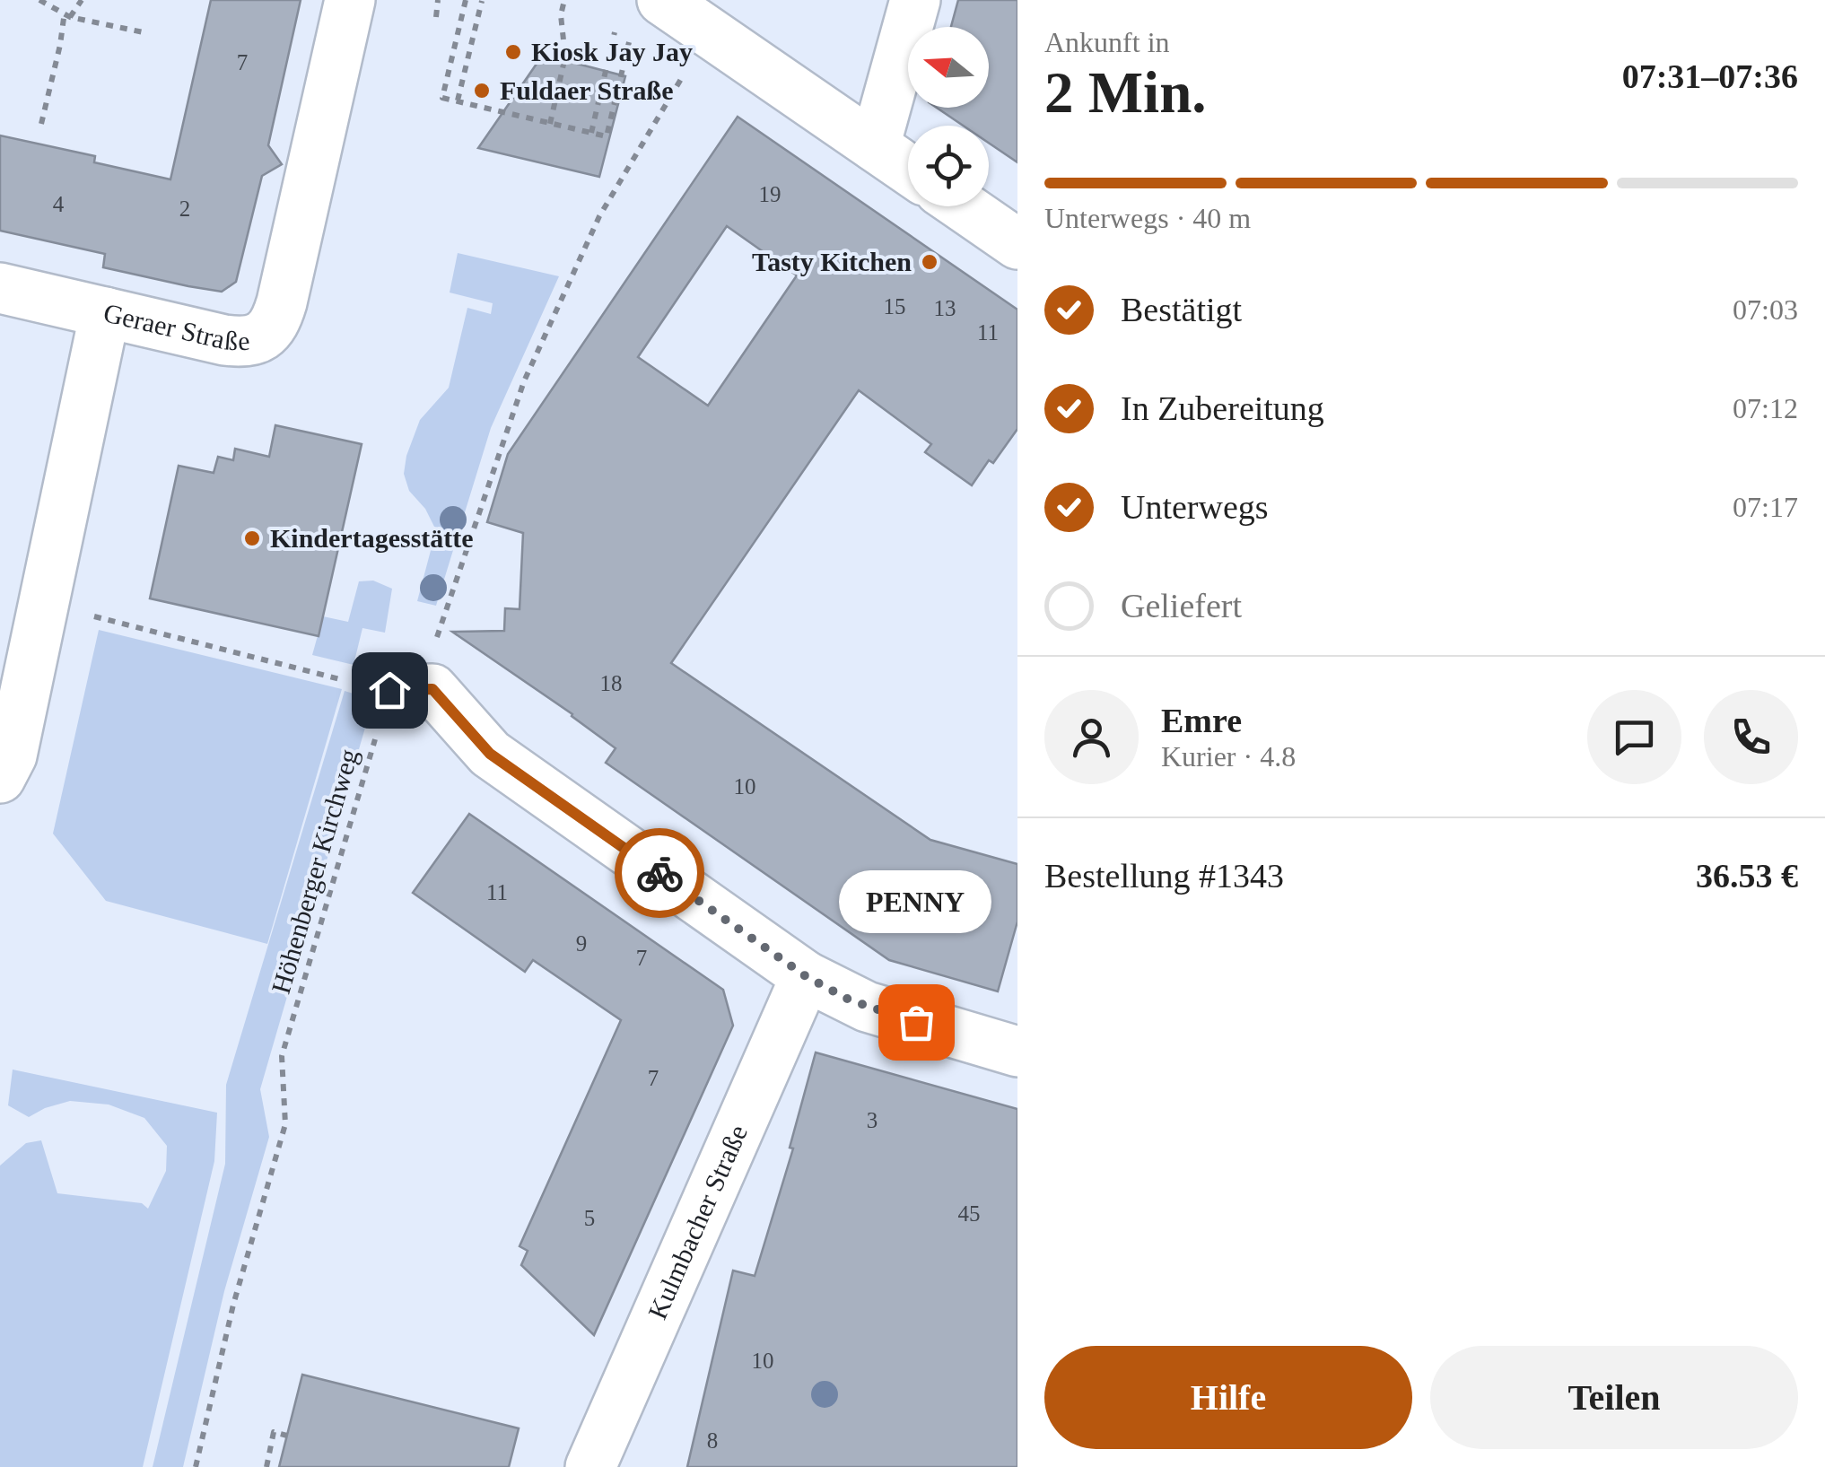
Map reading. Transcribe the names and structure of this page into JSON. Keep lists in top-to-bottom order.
{
  "streets": {
    "street": ["Geraer Straße", "Kulmbacher Straße"],
    "path": ["Höhenberger Kirchweg"]
  },
  "places": [
    "Kiosk Jay Jay",
    "Fuldaer Straße",
    "Tasty Kitchen",
    "Kindertagesstätte",
    "PENNY"
  ],
  "house_numbers": [
    "7",
    "19",
    "4",
    "2",
    "15",
    "13",
    "11",
    "18",
    "10",
    "11",
    "9",
    "7",
    "7",
    "3",
    "45",
    "5",
    "10",
    "8"
  ],
  "north": "left",
  "page": {
    "heading": ["2 Min.", "Ankunft in", "07:31–07:36"],
    "panel": [
      "Emre",
      "Kurier · 4.8",
      "Bestellung #1343",
      "36.53 €"
    ],
    "bar": "Unterwegs · 40 m",
    "list": [
      ["Bestätigt", "07:03"],
      ["In Zubereitung", "07:12"],
      ["Unterwegs", "07:17"],
      "Geliefert"
    ],
    "bubble": "PENNY",
    "buttons": ["Hilfe", "Teilen"]
  }
}
